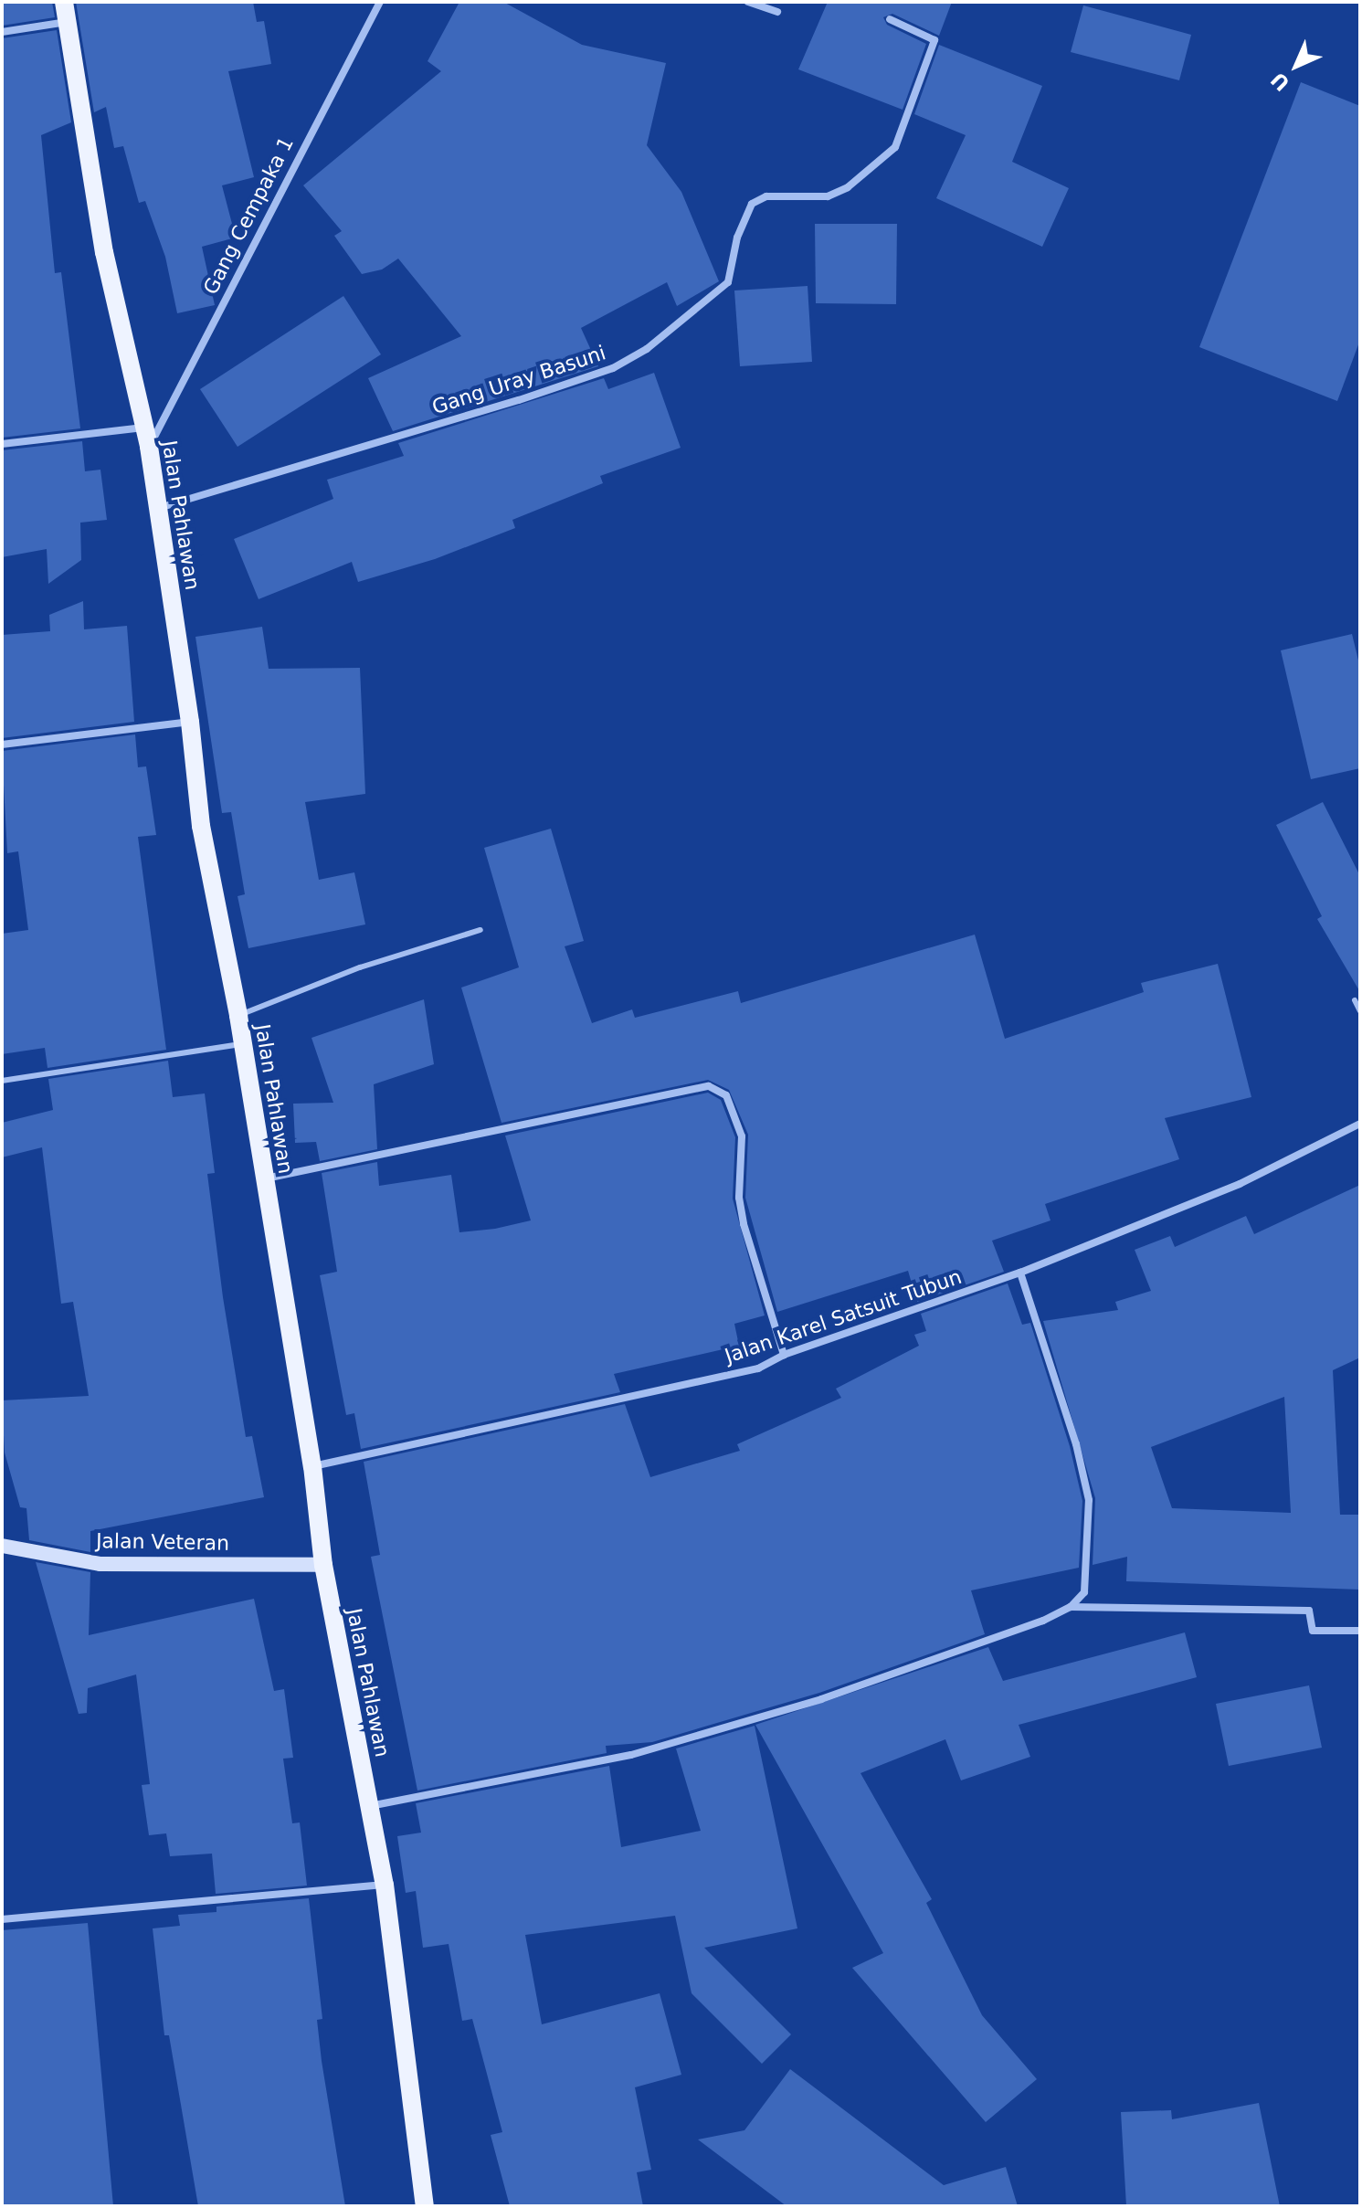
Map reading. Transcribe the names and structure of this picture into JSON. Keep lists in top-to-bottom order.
{
  "streets": {
    "main road": ["Jalan Pahlawan"],
    "street": [
      "Gang Cempaka 1",
      "Gang Uray Basuni",
      "Jalan Karel Satsuit Tubun",
      "Jalan Veteran"
    ]
  },
  "crossings": [
    ["Gang Cempaka 1", "Jalan Pahlawan"],
    ["Gang Uray Basuni", "Jalan Pahlawan"],
    ["Jalan Pahlawan", "Jalan Karel Satsuit Tubun"],
    ["Jalan Pahlawan", "Jalan Veteran"]
  ],
  "north": "bottom left"
}
